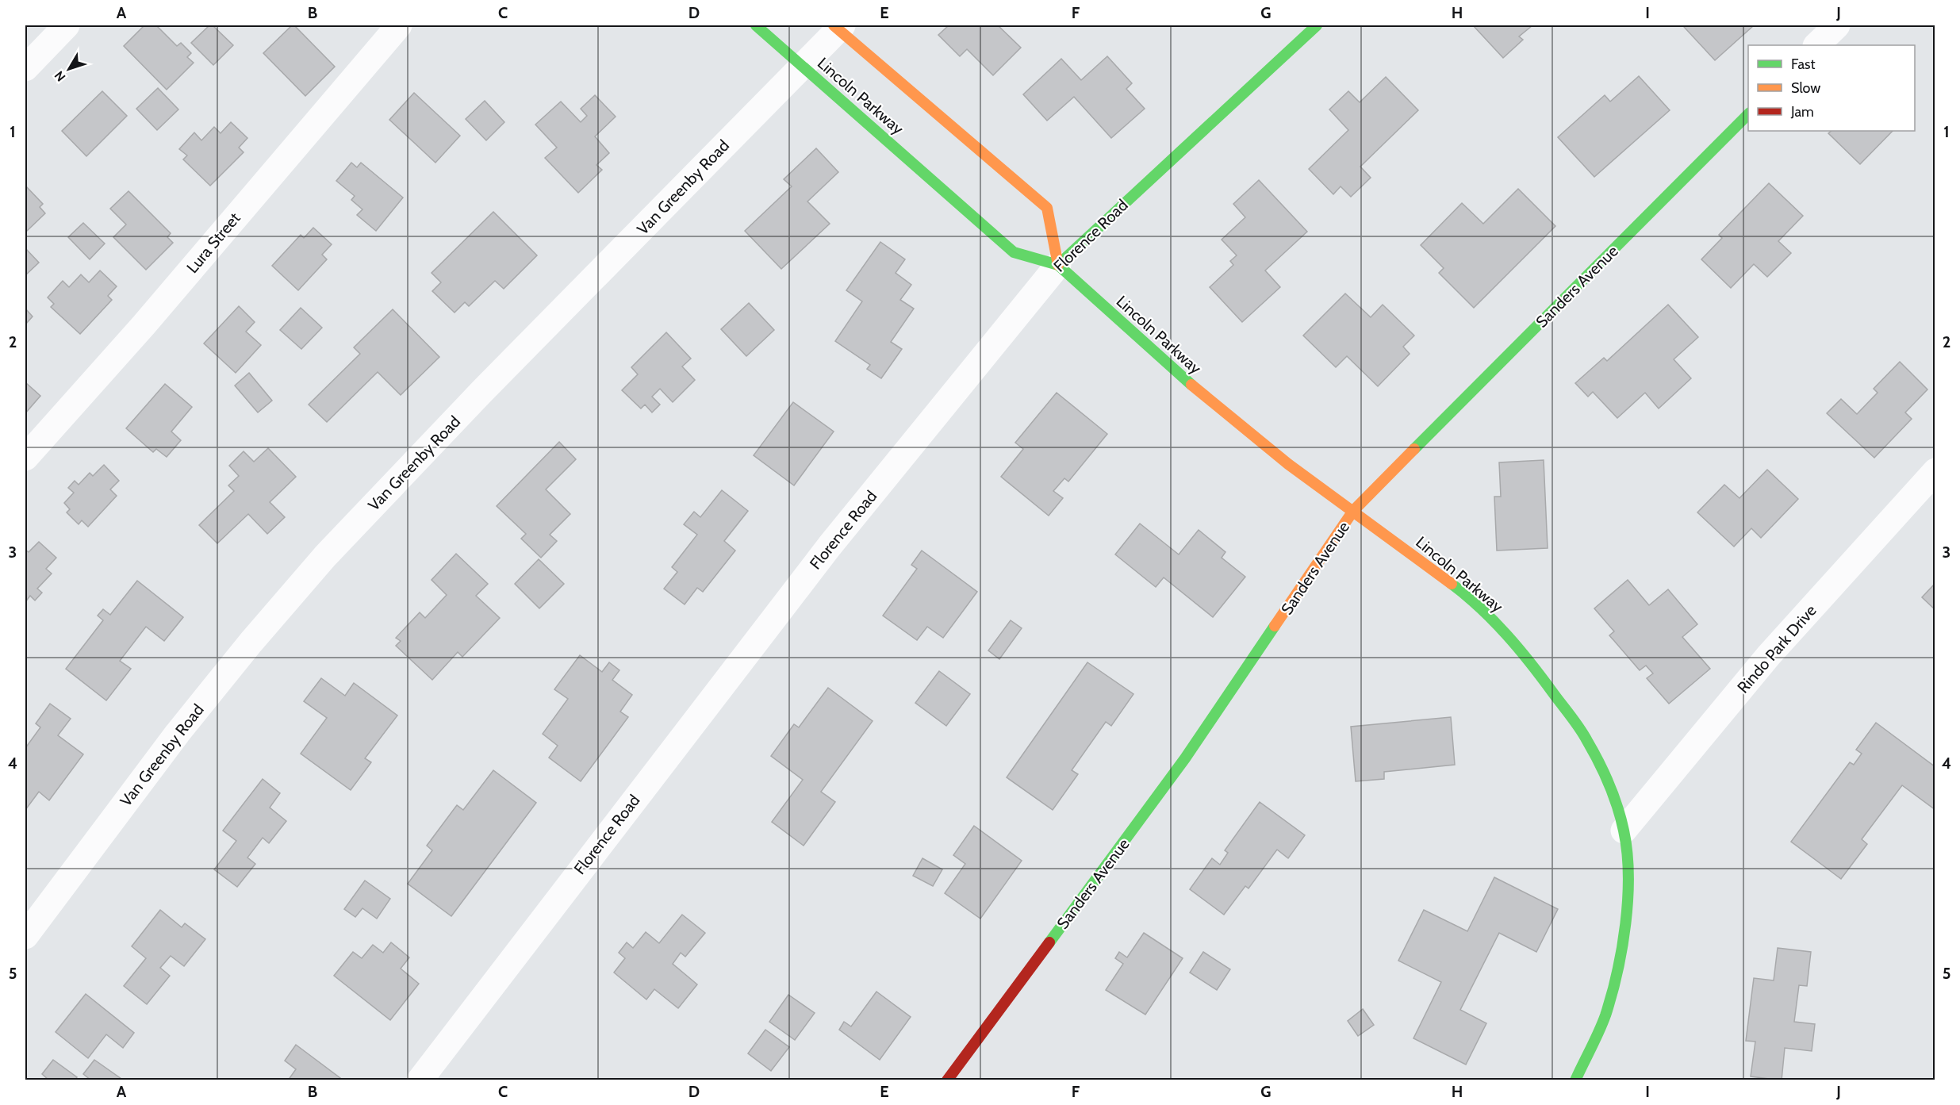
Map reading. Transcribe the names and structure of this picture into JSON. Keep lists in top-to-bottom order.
{
  "streets": {
    "street": [
      "Lincoln Parkway",
      "Van Greenby Road",
      "Florence Road",
      "Lura Street",
      "Sanders Avenue",
      "Rindo Park Drive"
    ]
  },
  "crossings": [
    ["Lincoln Parkway", "Van Greenby Road"],
    ["Lincoln Parkway", "Florence Road"],
    ["Lincoln Parkway", "Sanders Avenue"],
    ["Lincoln Parkway", "Rindo Park Drive"]
  ],
  "legend": ["Fast", "Slow", "Jam"],
  "north": "bottom left",
  "grid": {
    "columns": [
      "A",
      "B",
      "C",
      "D",
      "E",
      "F",
      "G",
      "H",
      "I",
      "J"
    ],
    "rows": [
      "1",
      "2",
      "3",
      "4",
      "5"
    ]
  }
}
